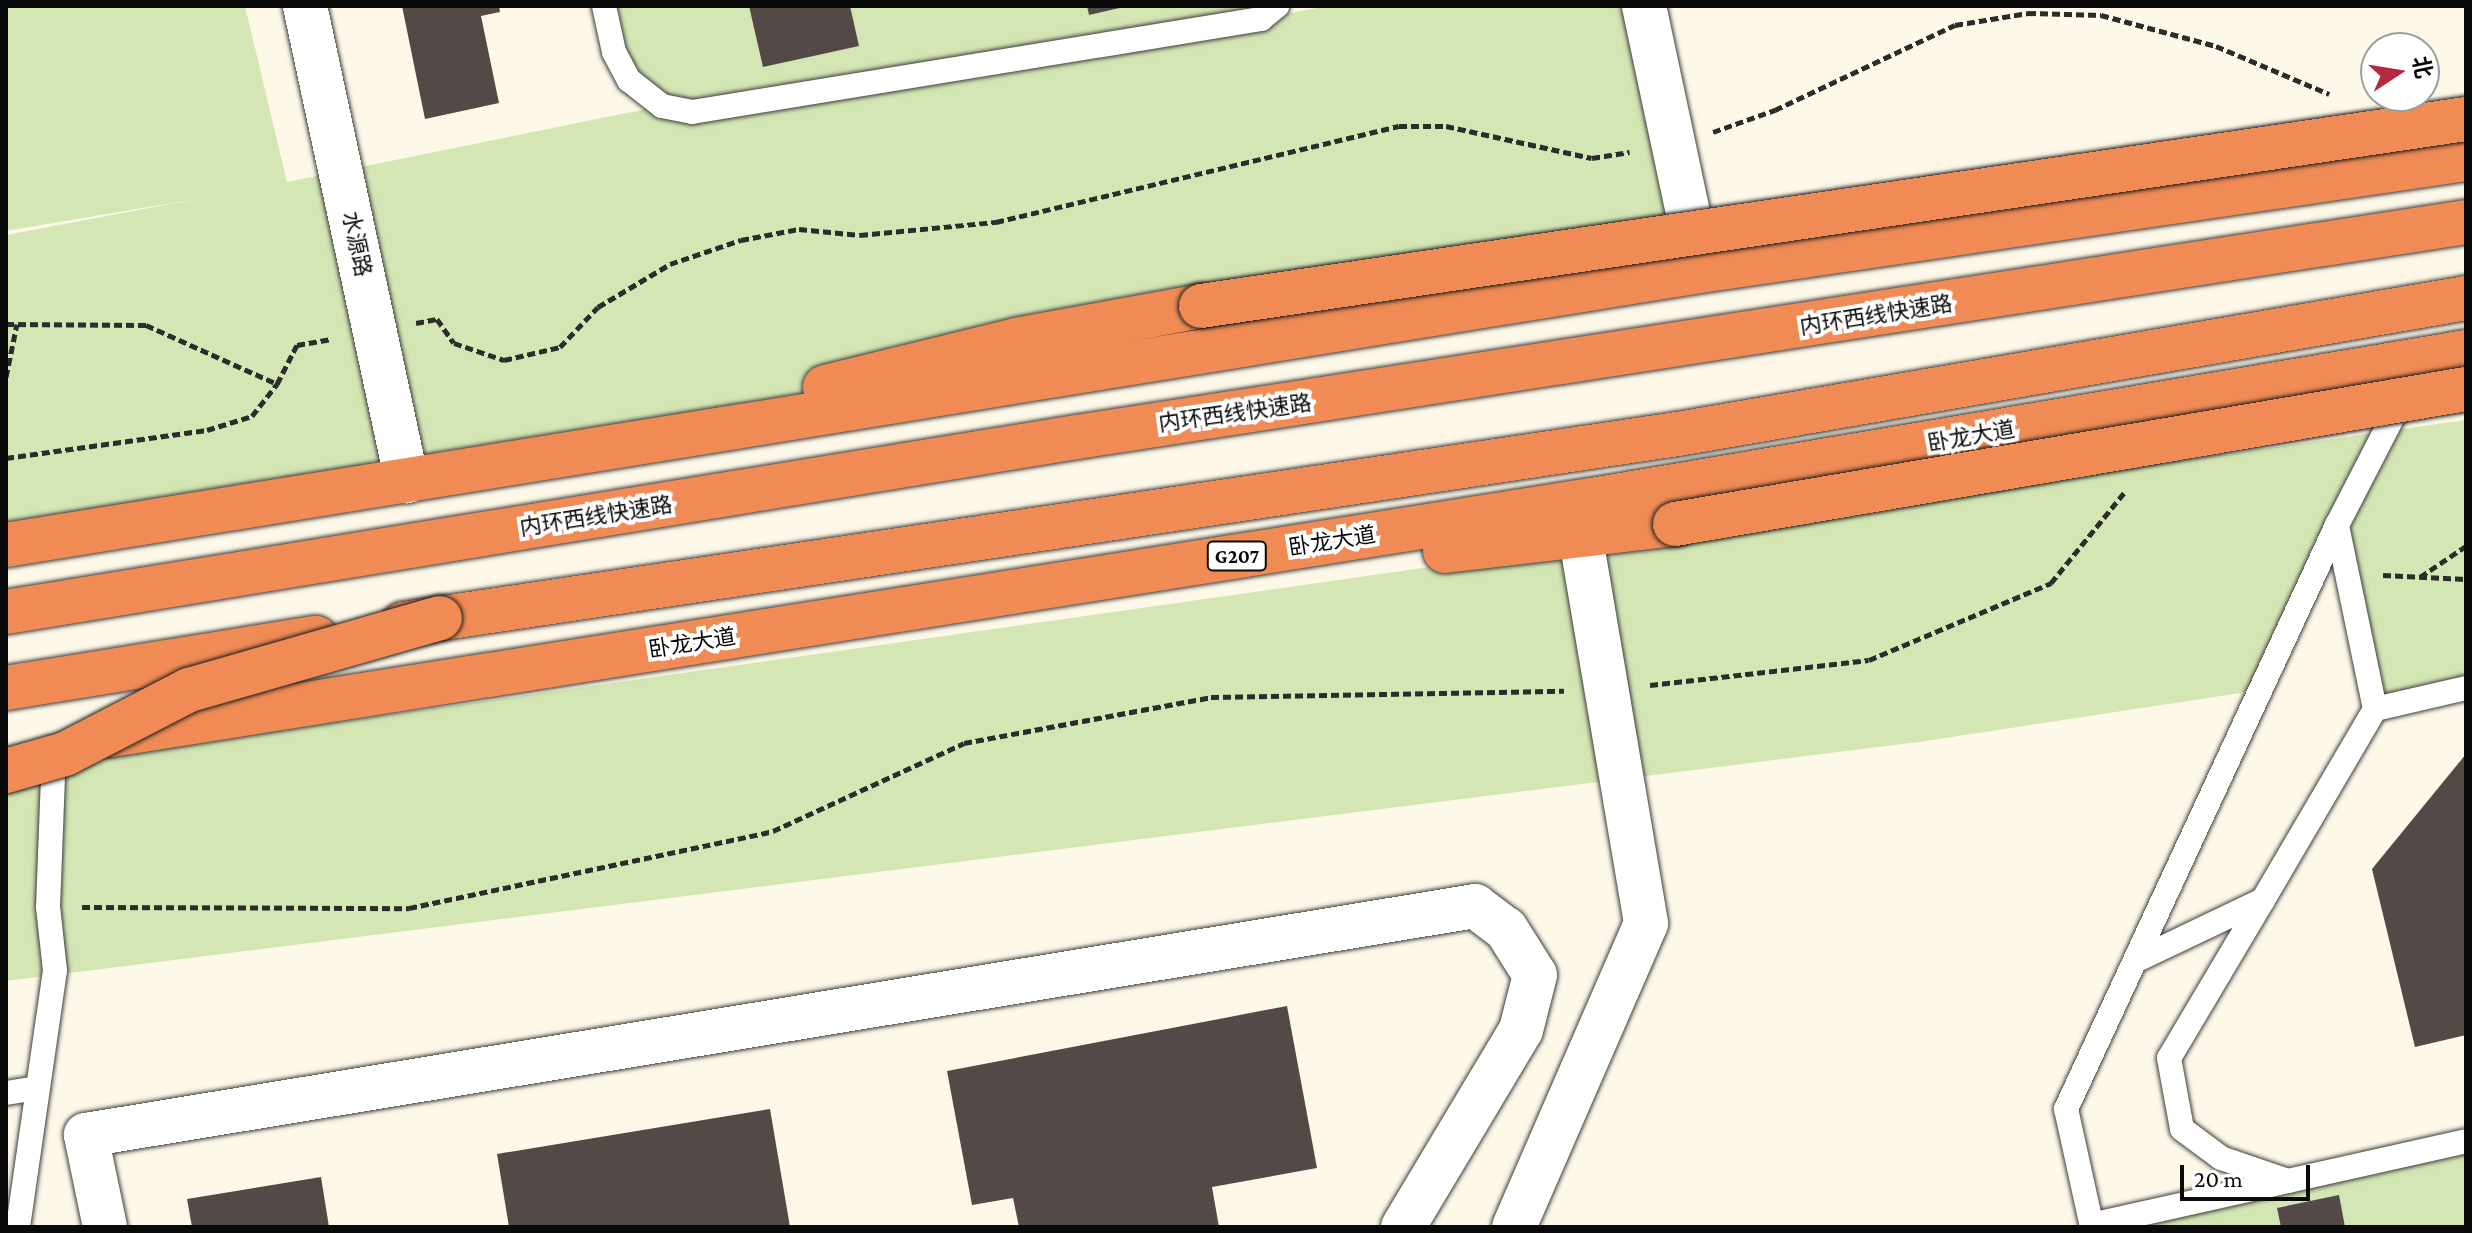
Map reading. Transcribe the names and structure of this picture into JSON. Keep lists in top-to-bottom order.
{
  "streets": {
    "highway": ["内环西线快速路", "卧龙大道", "G207"],
    "street": ["水源路"]
  },
  "scale_bar": "20 m",
  "north": "right"
}
